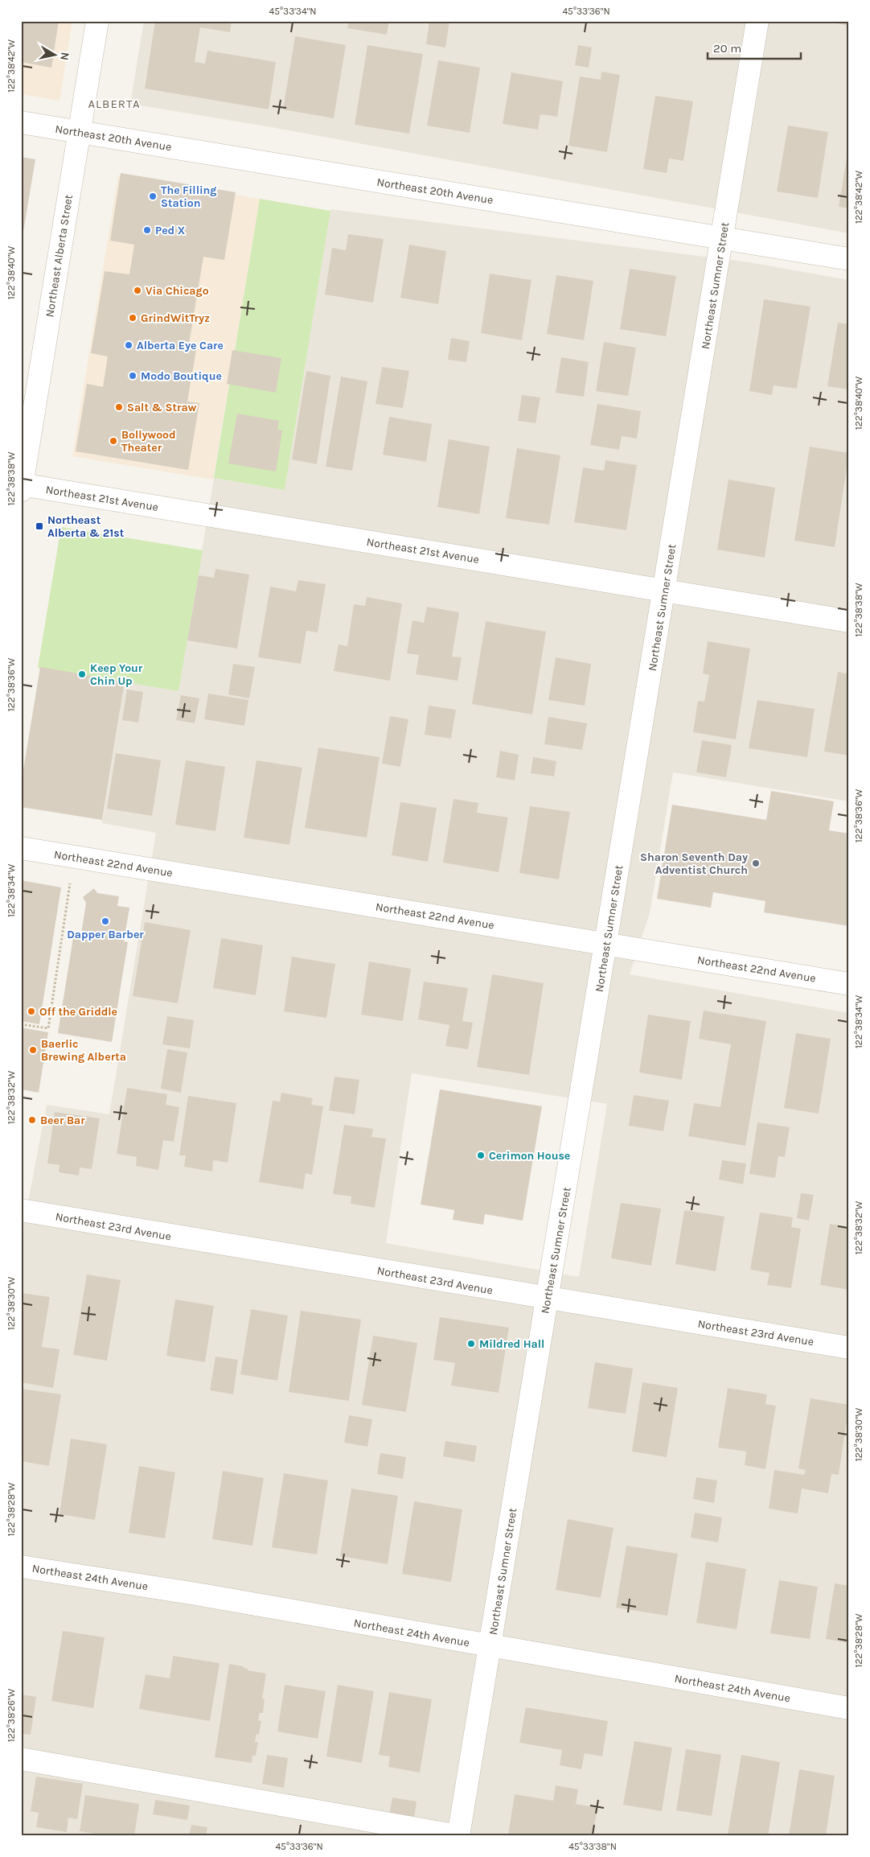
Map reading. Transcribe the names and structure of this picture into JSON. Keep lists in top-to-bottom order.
{
  "streets": {
    "street": [
      "Northeast 20th Avenue",
      "Northeast Alberta Street",
      "Northeast Sumner Street",
      "Northeast 21st Avenue",
      "Northeast 22nd Avenue",
      "Northeast 23rd Avenue",
      "Northeast 24th Avenue"
    ]
  },
  "crossings": [
    ["Northeast 20th Avenue", "Northeast Alberta Street"],
    ["Northeast 20th Avenue", "Northeast Sumner Street"],
    ["Northeast Alberta Street", "Northeast 21st Avenue"],
    ["Northeast Sumner Street", "Northeast 21st Avenue"],
    ["Northeast Sumner Street", "Northeast 22nd Avenue"],
    ["Northeast Sumner Street", "Northeast 23rd Avenue"],
    ["Northeast Sumner Street", "Northeast 24th Avenue"]
  ],
  "districts": ["ALBERTA"],
  "places": {
    "other": [
      "The Filling Station",
      "Ped X",
      "Via Chicago",
      "GrindWitTryz",
      "Alberta Eye Care",
      "Modo Boutique",
      "Salt & Straw",
      "Bollywood Theater",
      "Keep Your Chin Up",
      "Sharon Seventh Day Adventist Church",
      "Dapper Barber",
      "Off the Griddle",
      "Baerlic Brewing Alberta",
      "Beer Bar",
      "Cerimon House",
      "Mildred Hall"
    ],
    "transit": ["Northeast Alberta & 21st"]
  },
  "scale_bar": "20 m",
  "north": "right",
  "coordinates": [
    "45°33'34\"N",
    "45°33'36\"N",
    "122°38'42\"W",
    "122°38'40\"W",
    "122°38'38\"W",
    "122°38'36\"W",
    "122°38'34\"W",
    "122°38'32\"W",
    "122°38'30\"W",
    "122°38'28\"W",
    "122°38'26\"W",
    "45°33'38\"N"
  ]
}
